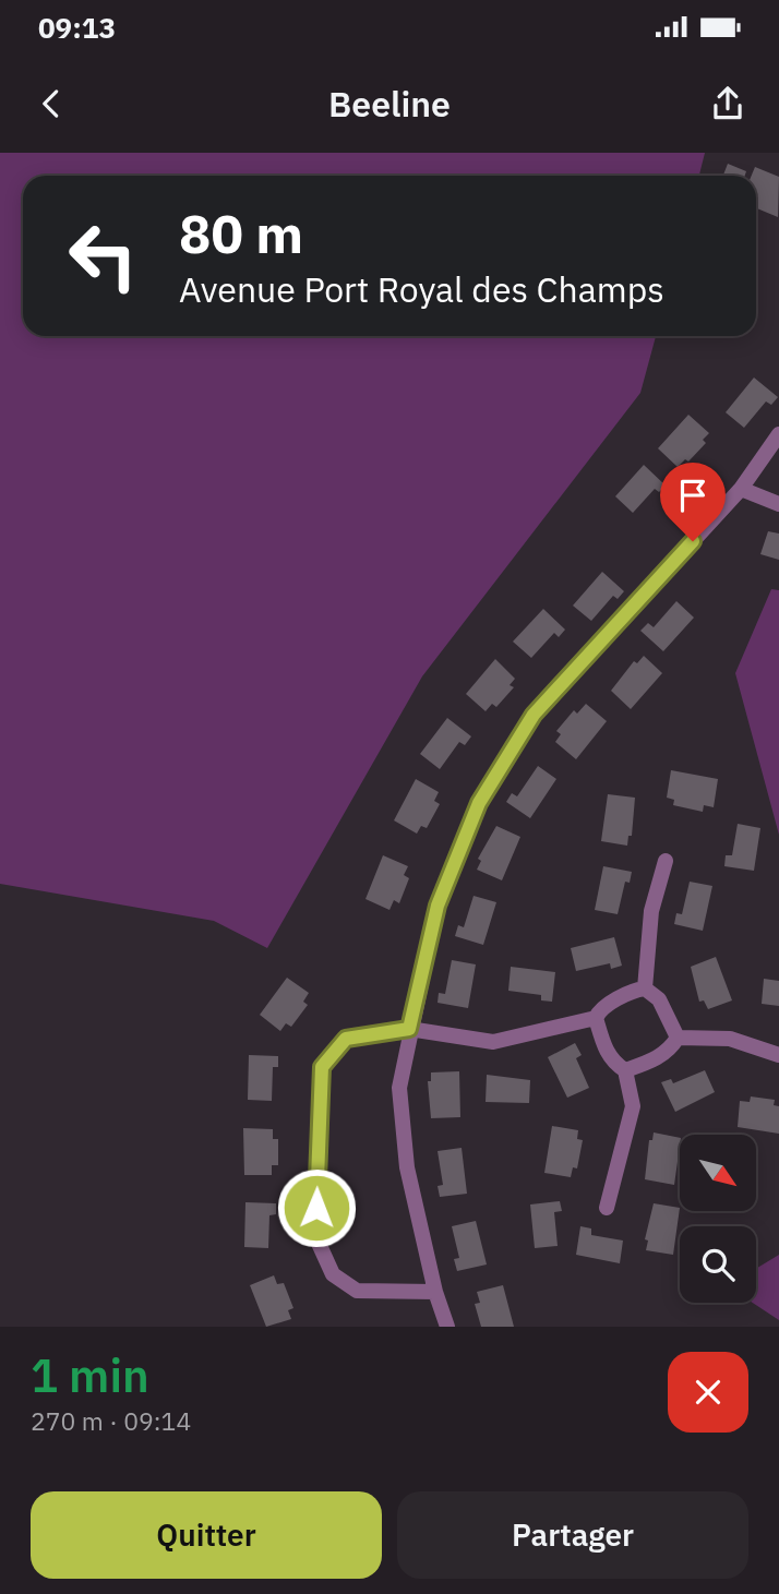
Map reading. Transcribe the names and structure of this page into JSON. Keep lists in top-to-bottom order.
{
  "north": "bottom right",
  "page": {
    "status": "09:13",
    "header": "Beeline",
    "turn": ["80 m", "Avenue Port Royal des Champs"],
    "heading": ["1 min", "270 m · 09:14"],
    "buttons": ["Quitter", "Partager"]
  }
}
